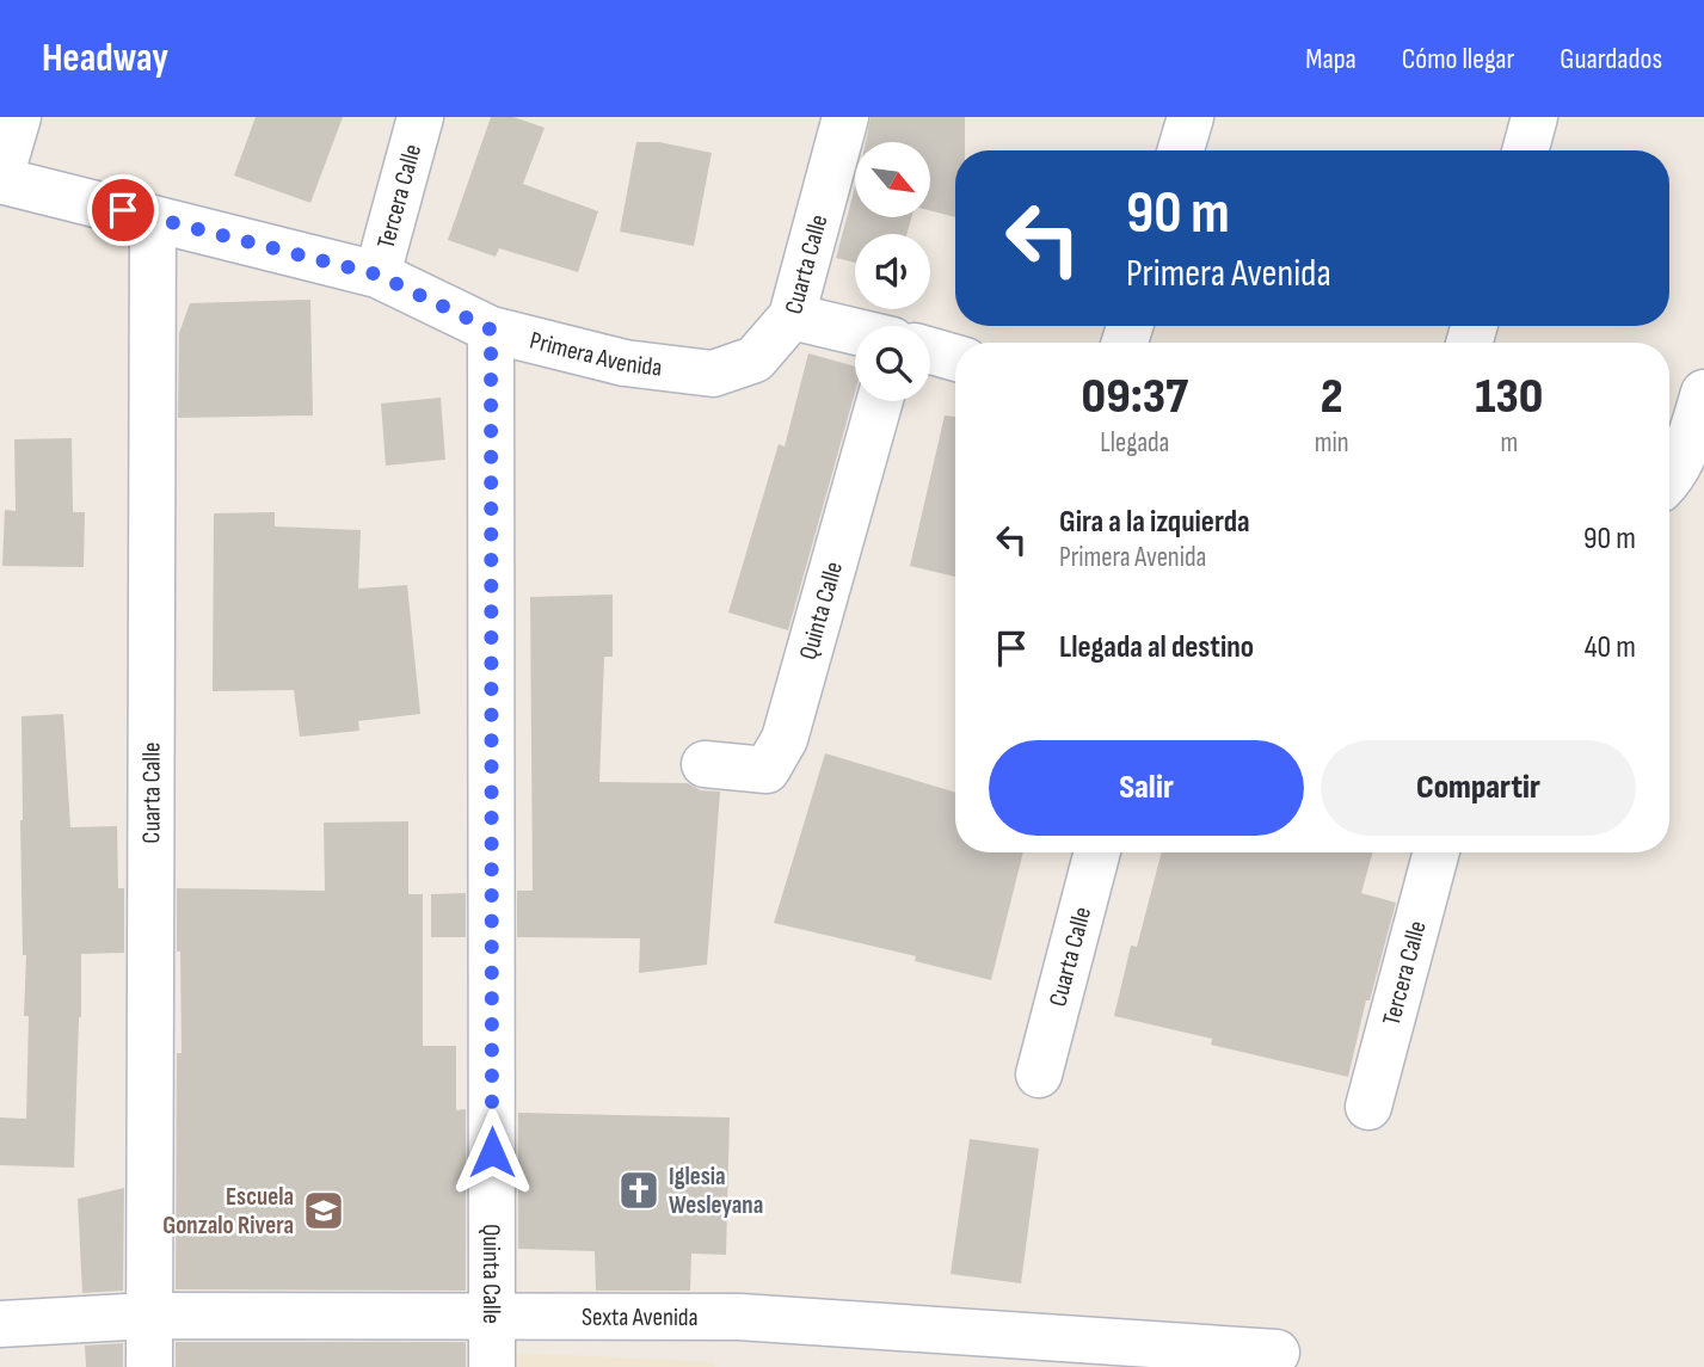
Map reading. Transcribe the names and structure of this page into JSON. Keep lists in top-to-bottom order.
{
  "streets": {
    "street": [
      "Tercera Calle",
      "Cuarta Calle",
      "Primera Avenida",
      "Quinta Calle",
      "Sexta Avenida"
    ]
  },
  "crossings": [
    ["Tercera Calle", "Primera Avenida"],
    ["Cuarta Calle", "Primera Avenida"],
    ["Cuarta Calle", "Sexta Avenida"],
    ["Primera Avenida", "Quinta Calle"],
    ["Quinta Calle", "Sexta Avenida"]
  ],
  "places": {
    "church": ["Iglesia Wesleyana"],
    "school or university": ["Escuela Gonzalo Rivera"]
  },
  "north": "bottom right",
  "page": {
    "header": "Headway",
    "nav": ["Mapa", "Cómo llegar", "Guardados"],
    "turn": ["90 m", "Primera Avenida"],
    "eta": [
      "09:37",
      "Llegada",
      "2",
      "min",
      "130",
      "m"
    ],
    "list": [
      {
        "name": "Gira a la izquierda",
        "note": "Primera Avenida",
        "value": "90 m"
      },
      {
        "name": "Llegada al destino",
        "value": "40 m"
      }
    ],
    "buttons": ["Salir", "Compartir"]
  }
}
